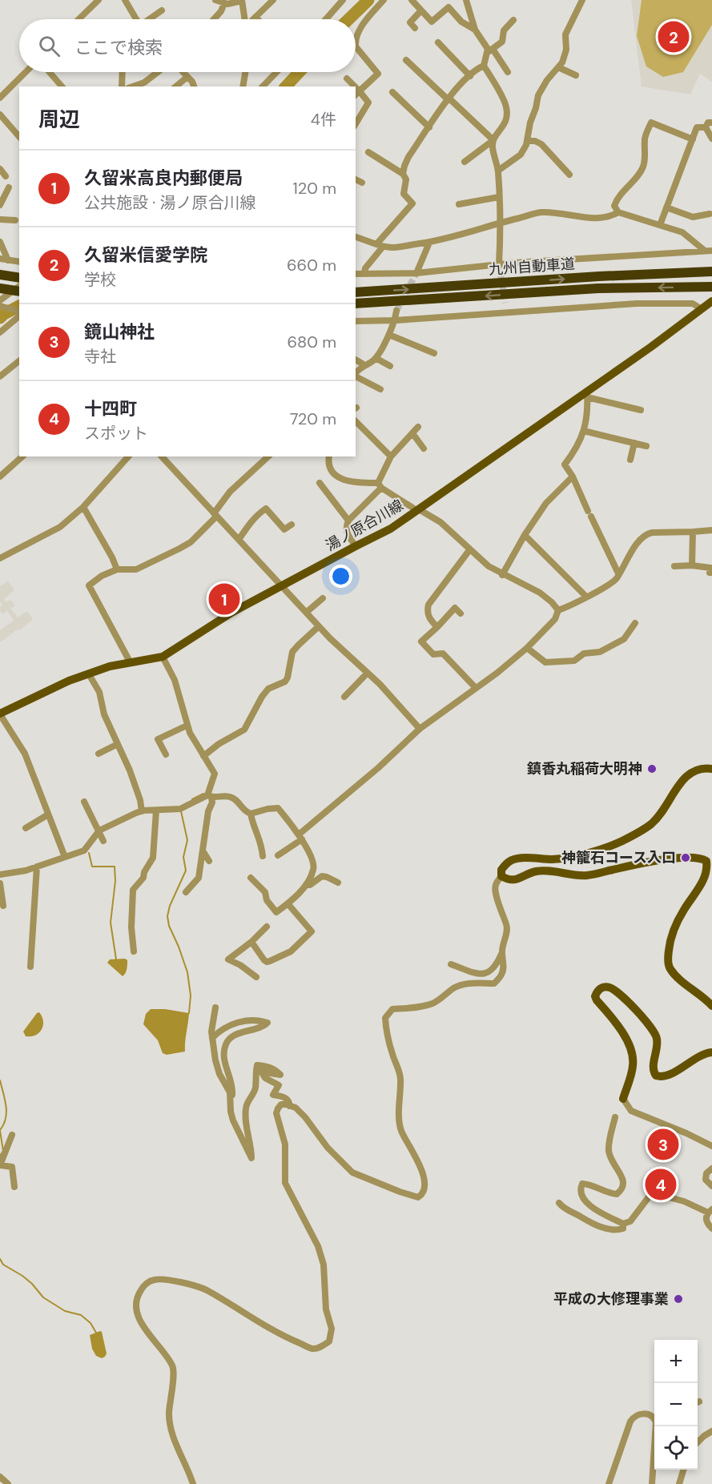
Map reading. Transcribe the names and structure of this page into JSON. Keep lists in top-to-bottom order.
{
  "streets": {
    "highway": ["九州自動車道"],
    "main road": ["湯ノ原合川線"]
  },
  "places": ["鎮香丸稲荷大明神", "神籠石コース入口", "平成の大修理事業"],
  "page": {
    "pins": [
      "2",
      "1",
      "3",
      "4"
    ],
    "search": "ここで検索",
    "heading": ["周辺", "4件"],
    "list": [
      {
        "mark": "1",
        "name": "久留米高良内郵便局",
        "note": "公共施設 · 湯ノ原合川線",
        "value": "120 m"
      },
      {
        "mark": "2",
        "name": "久留米信愛学院",
        "note": "学校",
        "value": "660 m"
      },
      {
        "mark": "3",
        "name": "鏡山神社",
        "note": "寺社",
        "value": "680 m"
      },
      {
        "mark": "4",
        "name": "十四町",
        "note": "スポット",
        "value": "720 m"
      }
    ],
    "map_buttons": ["+", "−"]
  }
}
